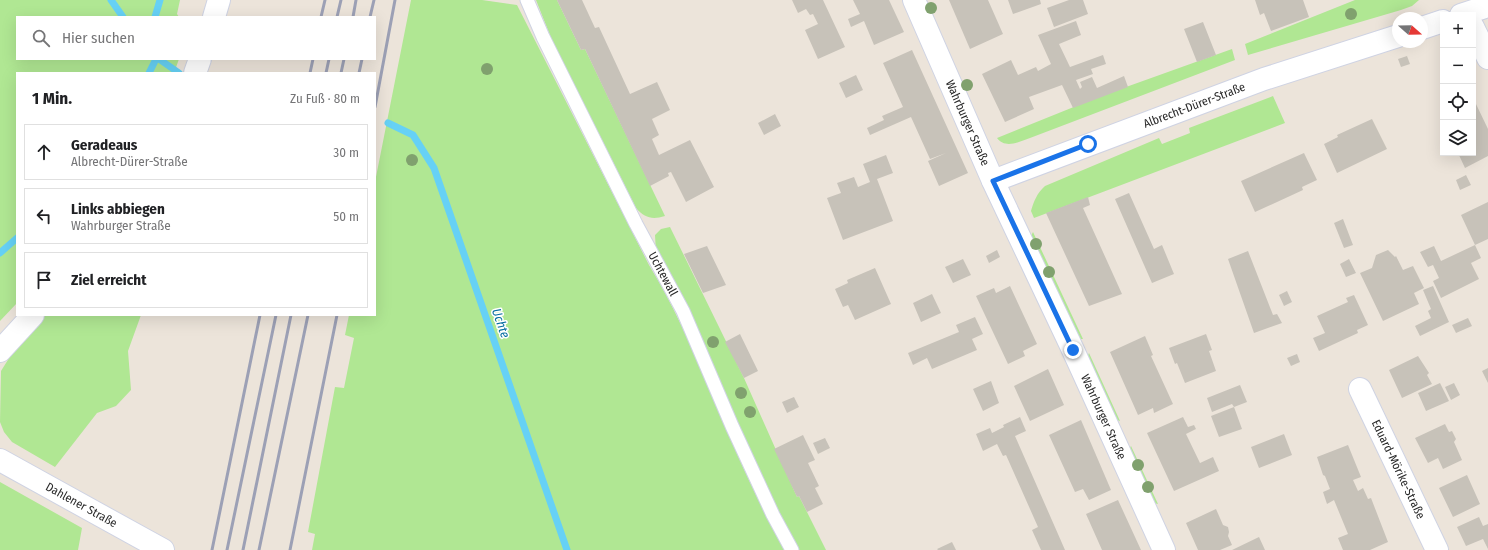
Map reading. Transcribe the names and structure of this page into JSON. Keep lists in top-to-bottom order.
{
  "streets": {
    "street": [
      "Albrecht-Dürer-Straße",
      "Wahrburger Straße",
      "Eduard-Mörike-Straße",
      "Dahlener Straße"
    ],
    "lane": ["Uchtewall"]
  },
  "crossings": [
    ["Albrecht-Dürer-Straße", "Wahrburger Straße"]
  ],
  "water": ["Uchte"],
  "north": "right",
  "page": {
    "map_buttons": ["+", "−"],
    "search": "Hier suchen",
    "heading": ["1 Min.", "Zu Fuß · 80 m"],
    "list": [
      ["Geradeaus", "Albrecht-Dürer-Straße", "30 m"],
      ["Links abbiegen", "Wahrburger Straße", "50 m"],
      "Ziel erreicht"
    ]
  }
}
